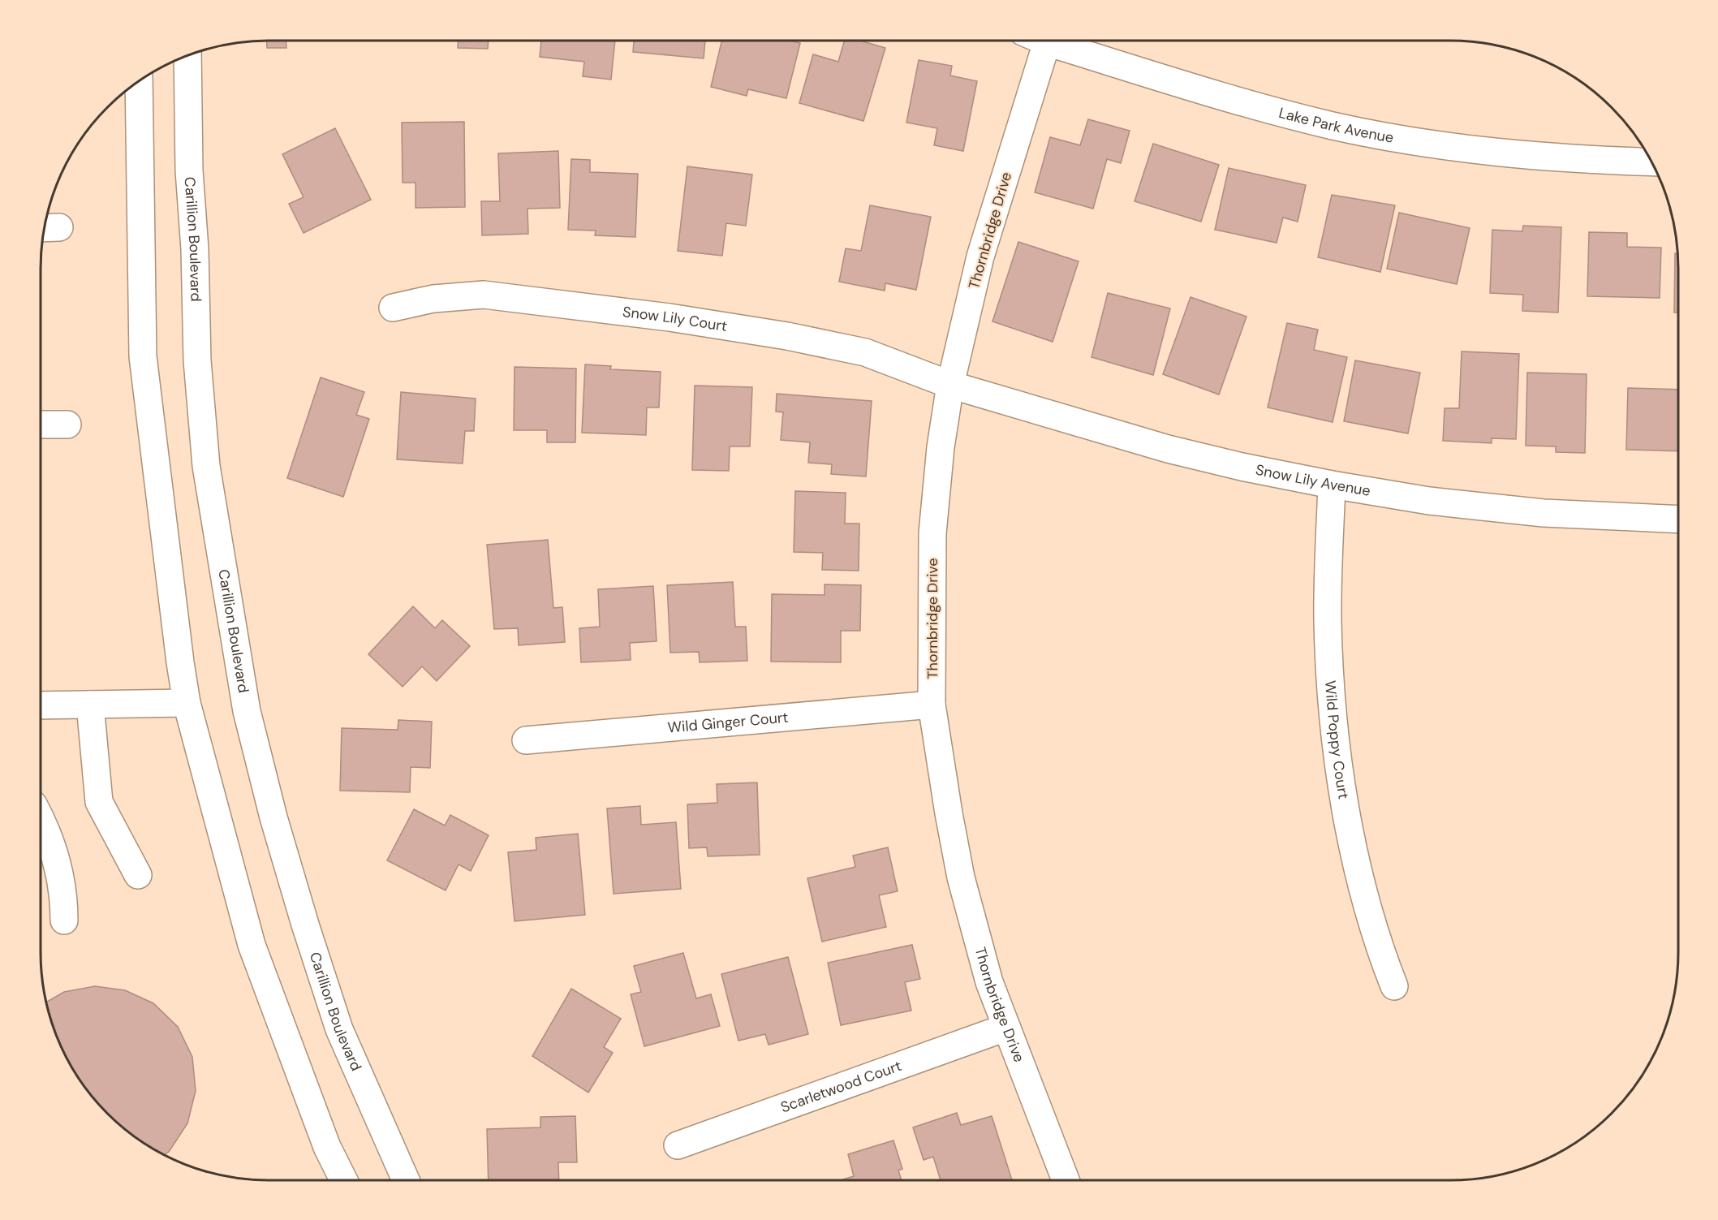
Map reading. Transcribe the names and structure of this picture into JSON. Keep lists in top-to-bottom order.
{
  "streets": {
    "street": [
      "Lake Park Avenue",
      "Thornbridge Drive",
      "Carillion Boulevard",
      "Snow Lily Court",
      "Snow Lily Avenue",
      "Wild Ginger Court",
      "Wild Poppy Court",
      "Scarletwood Court"
    ]
  },
  "crossings": [
    ["Lake Park Avenue", "Thornbridge Drive"],
    ["Thornbridge Drive", "Snow Lily Court"],
    ["Thornbridge Drive", "Snow Lily Avenue"],
    ["Thornbridge Drive", "Wild Ginger Court"],
    ["Thornbridge Drive", "Scarletwood Court"],
    ["Snow Lily Court", "Snow Lily Avenue"],
    ["Snow Lily Avenue", "Wild Poppy Court"]
  ]
}
